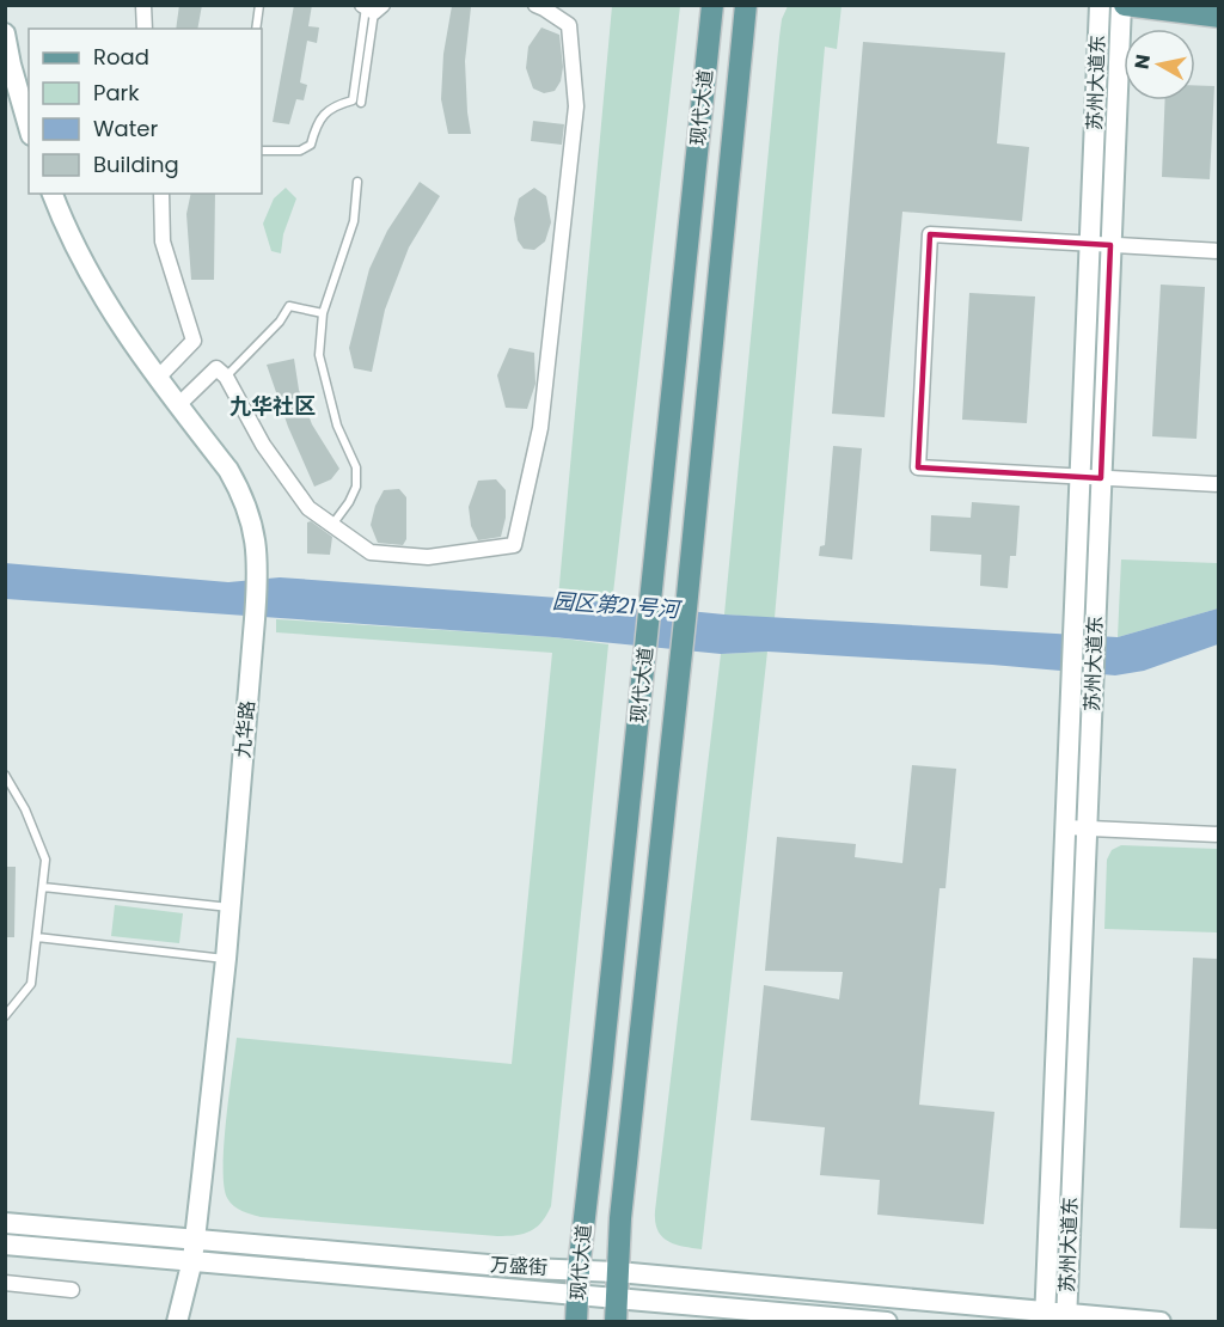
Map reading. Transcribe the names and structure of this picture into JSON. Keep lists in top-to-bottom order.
{
  "streets": {
    "main road": [
      "苏州大道东",
      "现代大道",
      "九华路",
      "万盛街"
    ]
  },
  "crossings": [
    ["苏州大道东", "万盛街"],
    ["现代大道", "万盛街"],
    ["九华路", "万盛街"]
  ],
  "districts": ["九华社区"],
  "water": ["园区第21号河"],
  "legend": [
    "Road",
    "Park",
    "Water",
    "Building"
  ],
  "north": "left"
}
